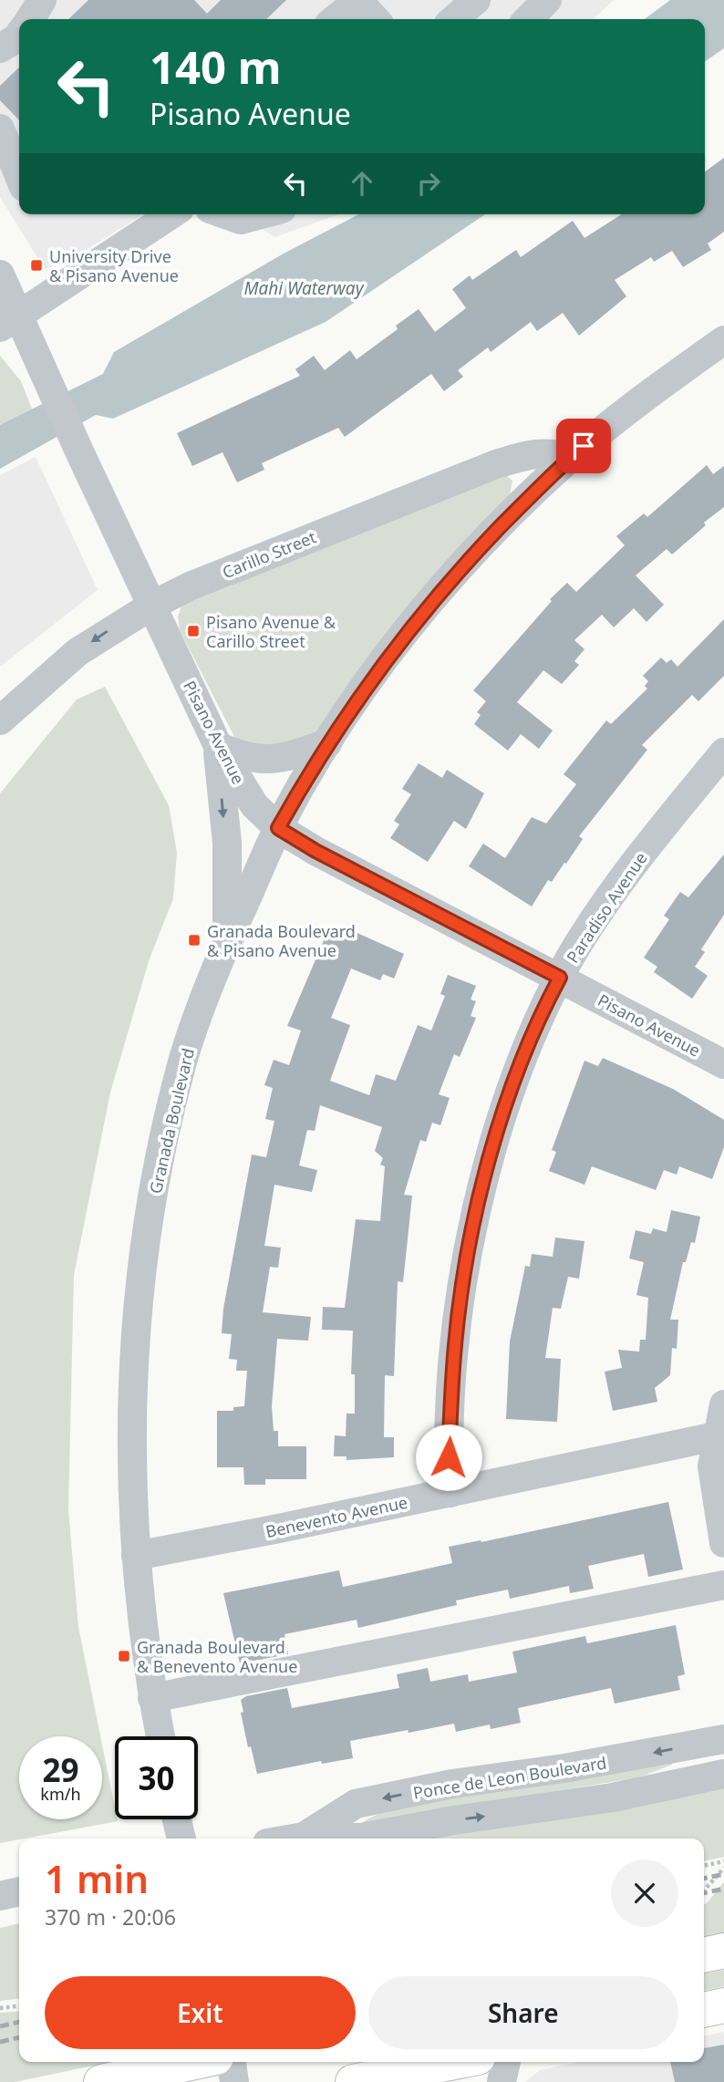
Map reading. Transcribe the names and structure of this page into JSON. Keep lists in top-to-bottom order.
{
  "streets": {
    "street": [
      "Carillo Street",
      "Pisano Avenue",
      "Paradiso Avenue",
      "Granada Boulevard",
      "Benevento Avenue",
      "Ponce de Leon Boulevard"
    ]
  },
  "crossings": [
    ["Carillo Street", "Pisano Avenue"],
    ["Carillo Street", "Granada Boulevard"],
    ["Pisano Avenue", "Paradiso Avenue"],
    ["Pisano Avenue", "Granada Boulevard"],
    ["Paradiso Avenue", "Benevento Avenue"],
    ["Granada Boulevard", "Benevento Avenue"]
  ],
  "water": ["Mahi Waterway"],
  "places": {
    "transit": [
      "University Drive & Pisano Avenue",
      "Pisano Avenue & Carillo Street",
      "Granada Boulevard & Pisano Avenue",
      "Granada Boulevard & Benevento Avenue"
    ]
  },
  "page": {
    "turn": ["140 m", "Pisano Avenue"],
    "speed": "29 km/h",
    "limit": "30",
    "heading": ["1 min", "370 m · 20:06"],
    "buttons": ["Exit", "Share"]
  }
}
